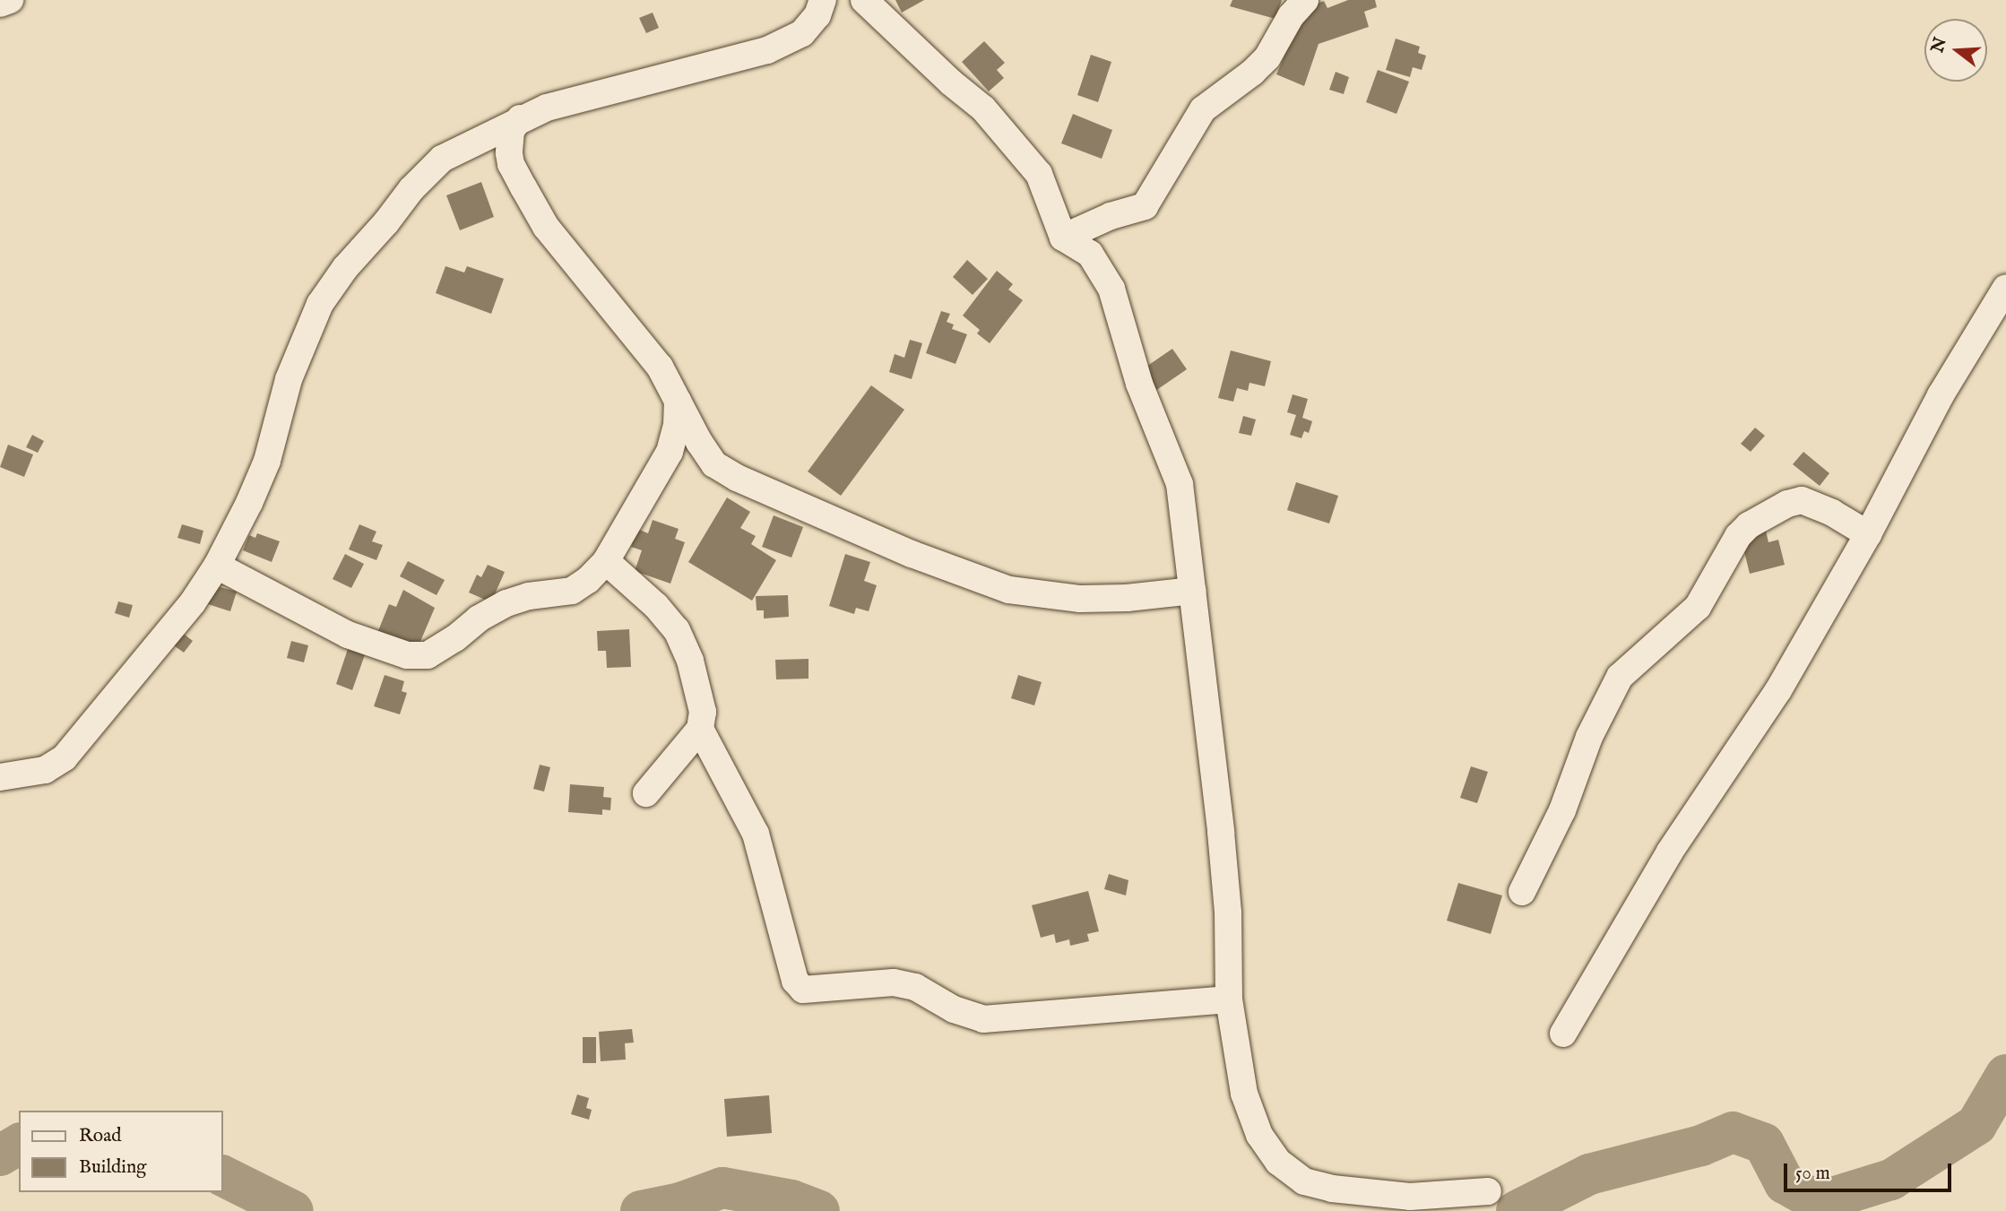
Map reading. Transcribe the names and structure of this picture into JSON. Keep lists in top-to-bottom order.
{
  "legend": ["Road", "Building"],
  "scale_bar": "50 m",
  "north": "left"
}
